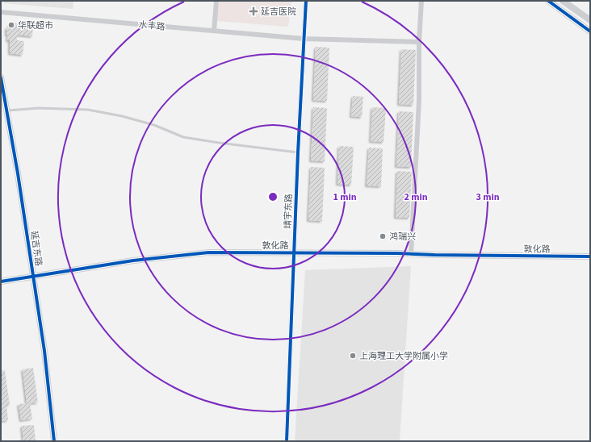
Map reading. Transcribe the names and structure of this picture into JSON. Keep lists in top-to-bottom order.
{
  "streets": {
    "street": [
      "水丰路",
      "靖宇东路",
      "敦化路",
      "延吉东路"
    ]
  },
  "crossings": [
    ["水丰路", "靖宇东路"],
    ["靖宇东路", "敦化路"],
    ["敦化路", "延吉东路"]
  ],
  "places": {
    "health": ["延吉医院"],
    "other": ["华联超市", "鸿瑞兴", "上海理工大学附属小学"]
  },
  "rings": ["1 min", "2 min", "3 min"]
}
